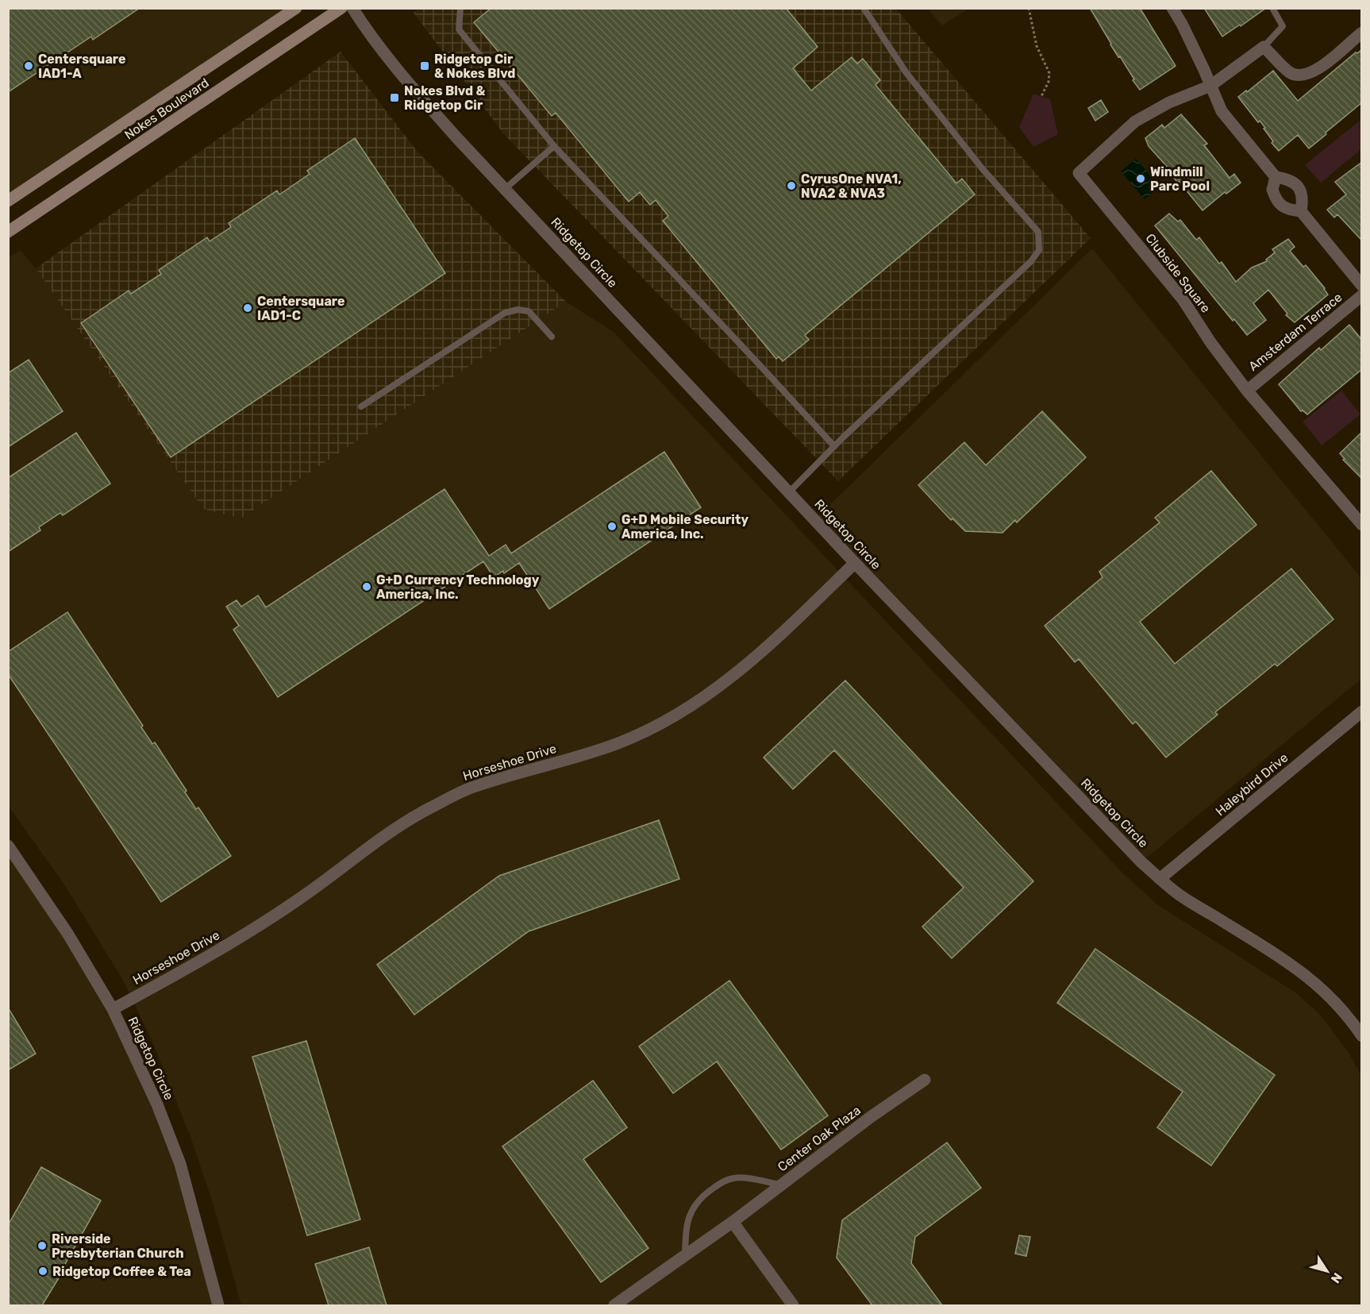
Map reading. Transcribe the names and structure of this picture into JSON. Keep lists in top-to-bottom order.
{
  "streets": {
    "main road": ["Nokes Boulevard"],
    "street": [
      "Ridgetop Circle",
      "Clubside Square",
      "Amsterdam Terrace",
      "Horseshoe Drive",
      "Haleybird Drive",
      "Center Oak Plaza"
    ]
  },
  "crossings": [
    ["Ridgetop Circle", "Horseshoe Drive"],
    ["Ridgetop Circle", "Haleybird Drive"],
    ["Clubside Square", "Amsterdam Terrace"]
  ],
  "places": {
    "other": [
      "Centersquare IAD1-A",
      "Windmill Parc Pool",
      "CyrusOne NVA1, NVA2 & NVA3",
      "Centersquare IAD1-C",
      "G+D Mobile Security America, Inc.",
      "G+D Currency Technology America, Inc.",
      "Riverside Presbyterian Church",
      "Ridgetop Coffee & Tea"
    ],
    "transit": ["Ridgetop Cir & Nokes Blvd", "Nokes Blvd & Ridgetop Cir"]
  },
  "north": "bottom right"
}
